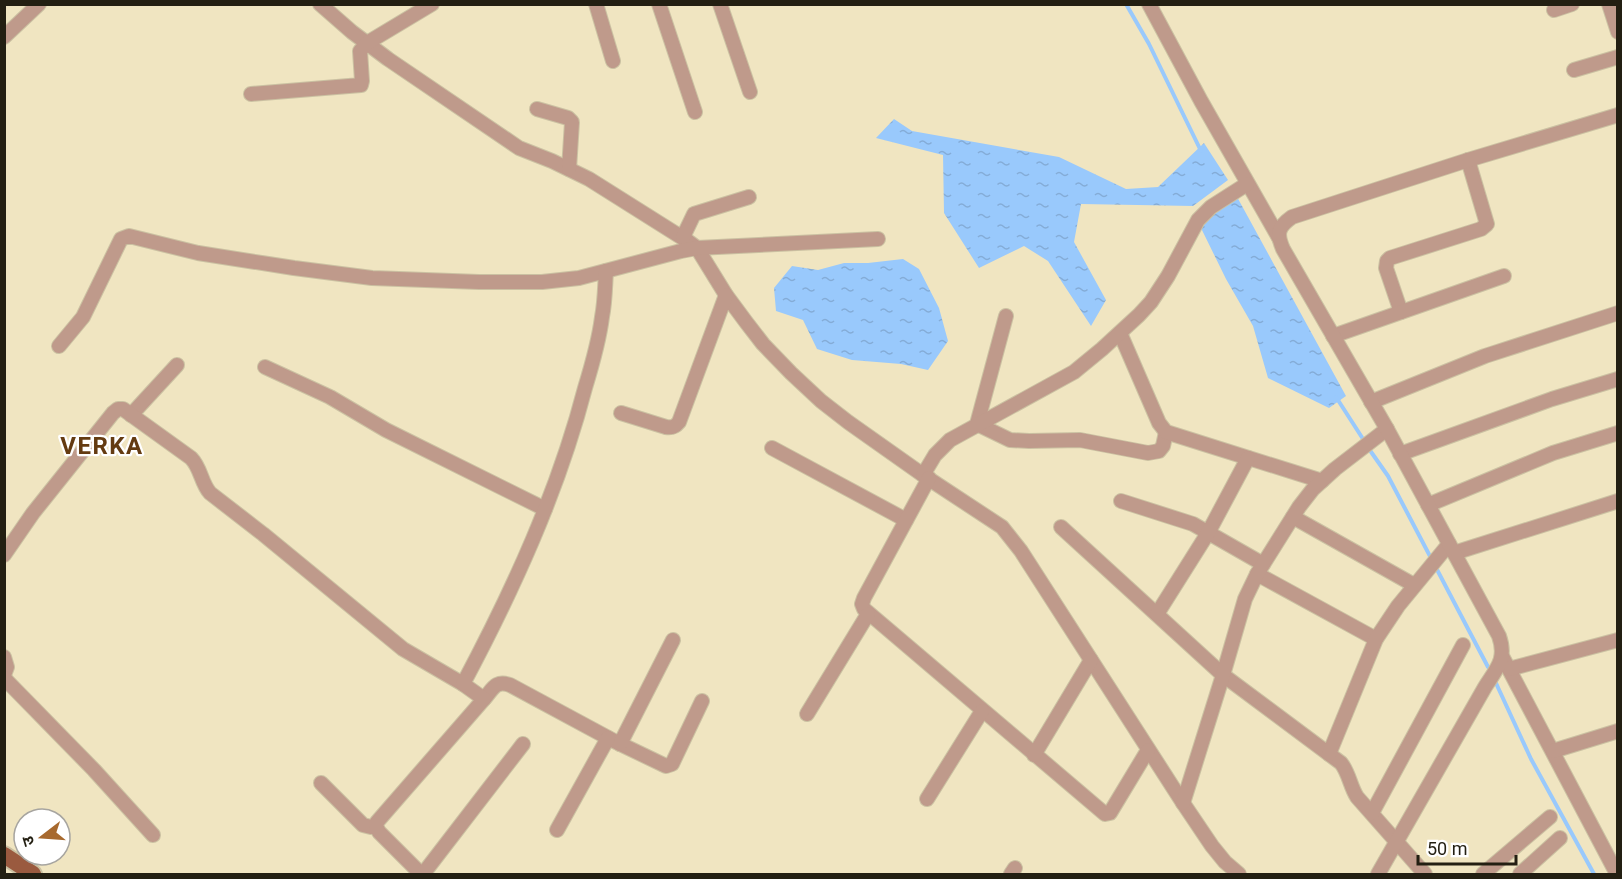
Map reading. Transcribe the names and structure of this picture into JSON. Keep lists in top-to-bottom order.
{
  "districts": ["VERKA"],
  "scale_bar": "50 m",
  "north": "left"
}
